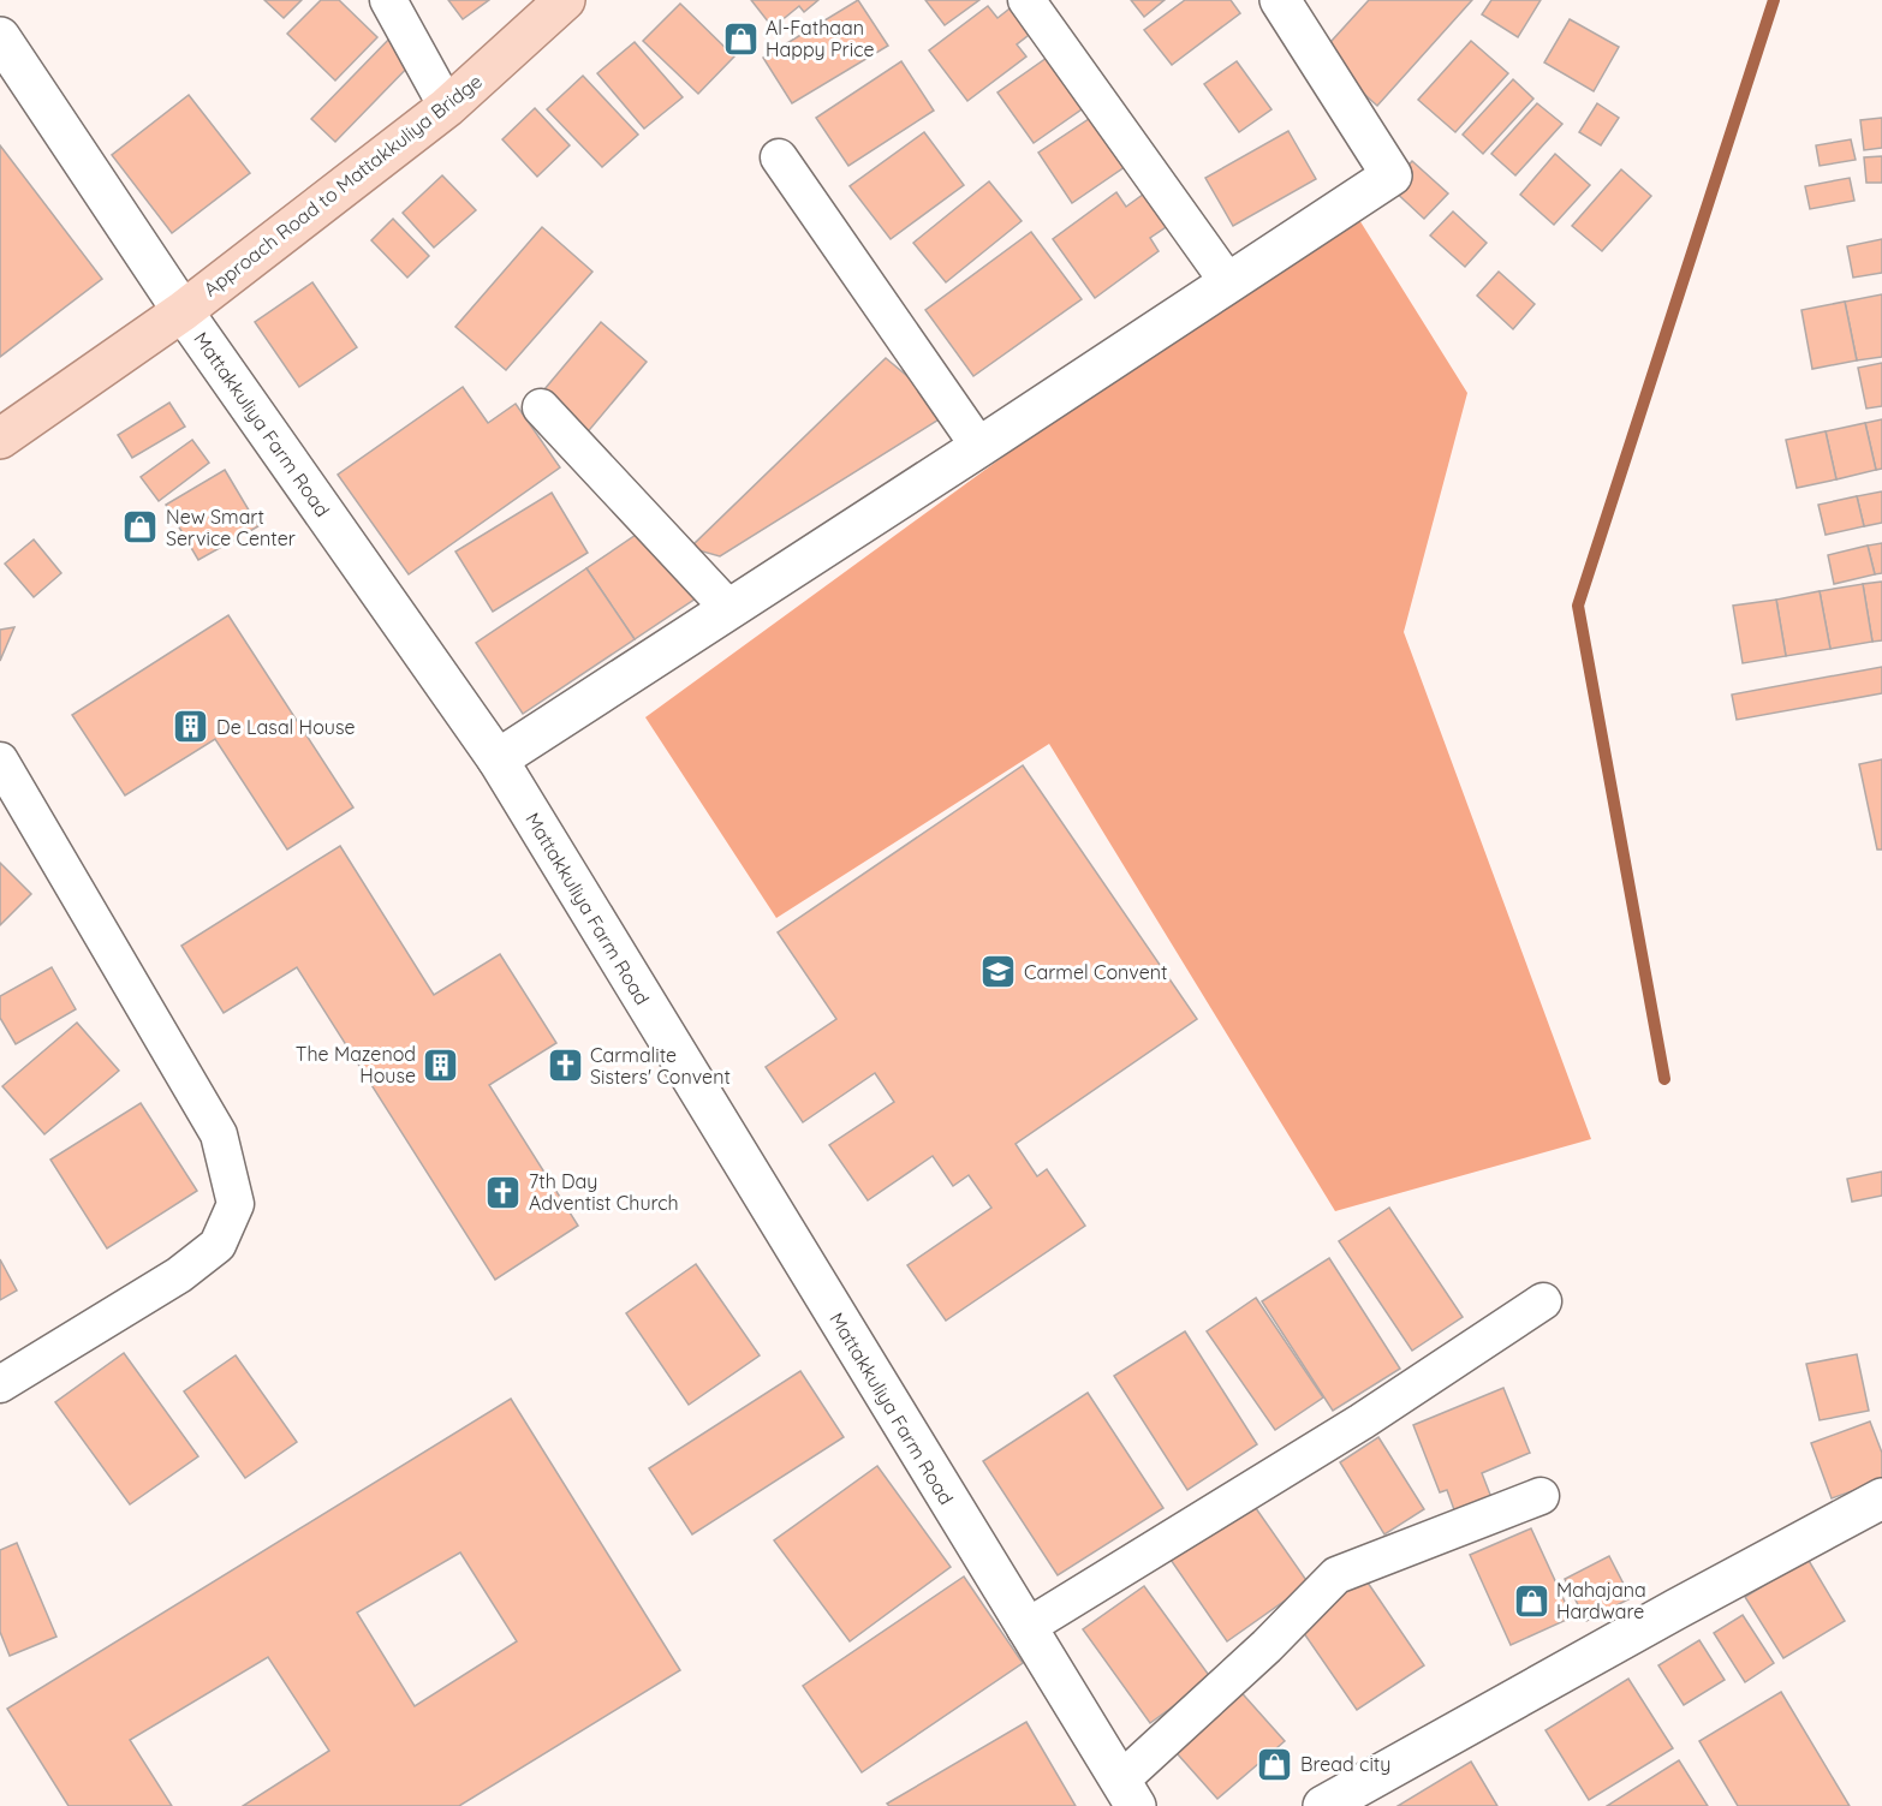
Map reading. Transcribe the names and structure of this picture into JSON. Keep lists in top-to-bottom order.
{
  "streets": {
    "main road": ["Approach Road to Mattakkuliya Bridge"],
    "street": ["Mattakkuliya Farm Road"]
  },
  "crossings": [
    ["Approach Road to Mattakkuliya Bridge", "Mattakkuliya Farm Road"]
  ],
  "places": {
    "shop": [
      "Al-Fathaan Happy Price",
      "New Smart Service Center",
      "Mahajana Hardware",
      "Bread city"
    ],
    "building": ["De Lasal House", "The Mazenod House"],
    "school or university": ["Carmel Convent"],
    "church": ["Carmalite Sisters' Convent", "7th Day Adventist Church"]
  }
}
